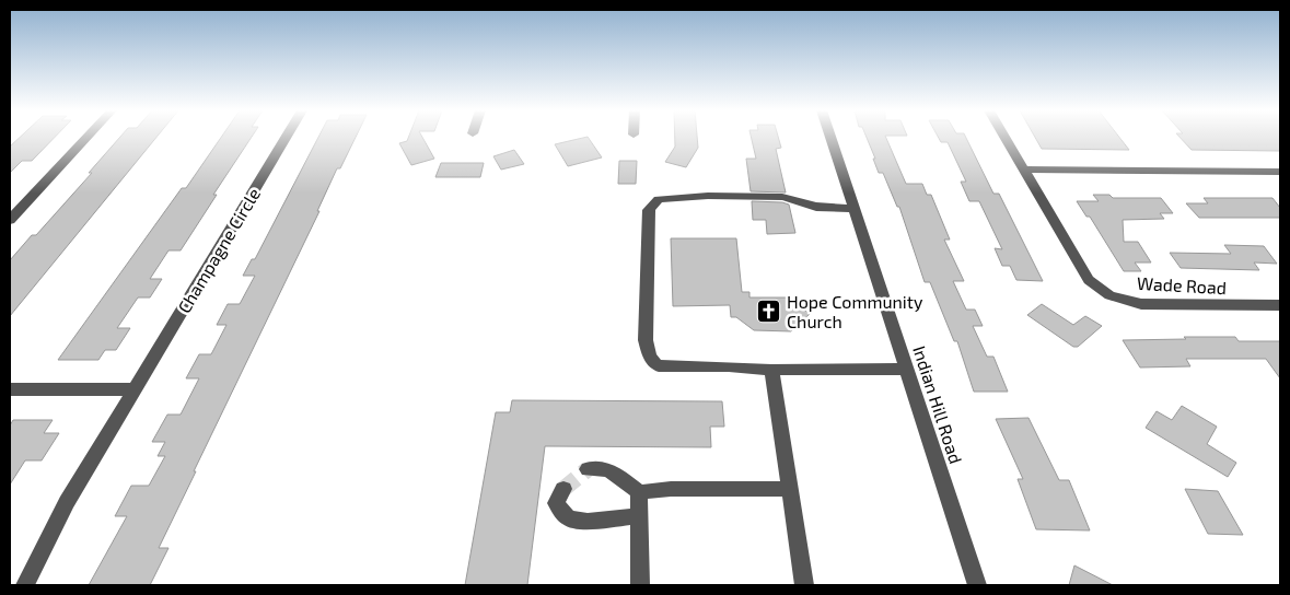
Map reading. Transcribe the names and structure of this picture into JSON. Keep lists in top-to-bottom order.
{
  "streets": {
    "street": ["Champagne Circle", "Wade Road", "Indian Hill Road"]
  },
  "places": {
    "church": ["Hope Community Church"]
  }
}
